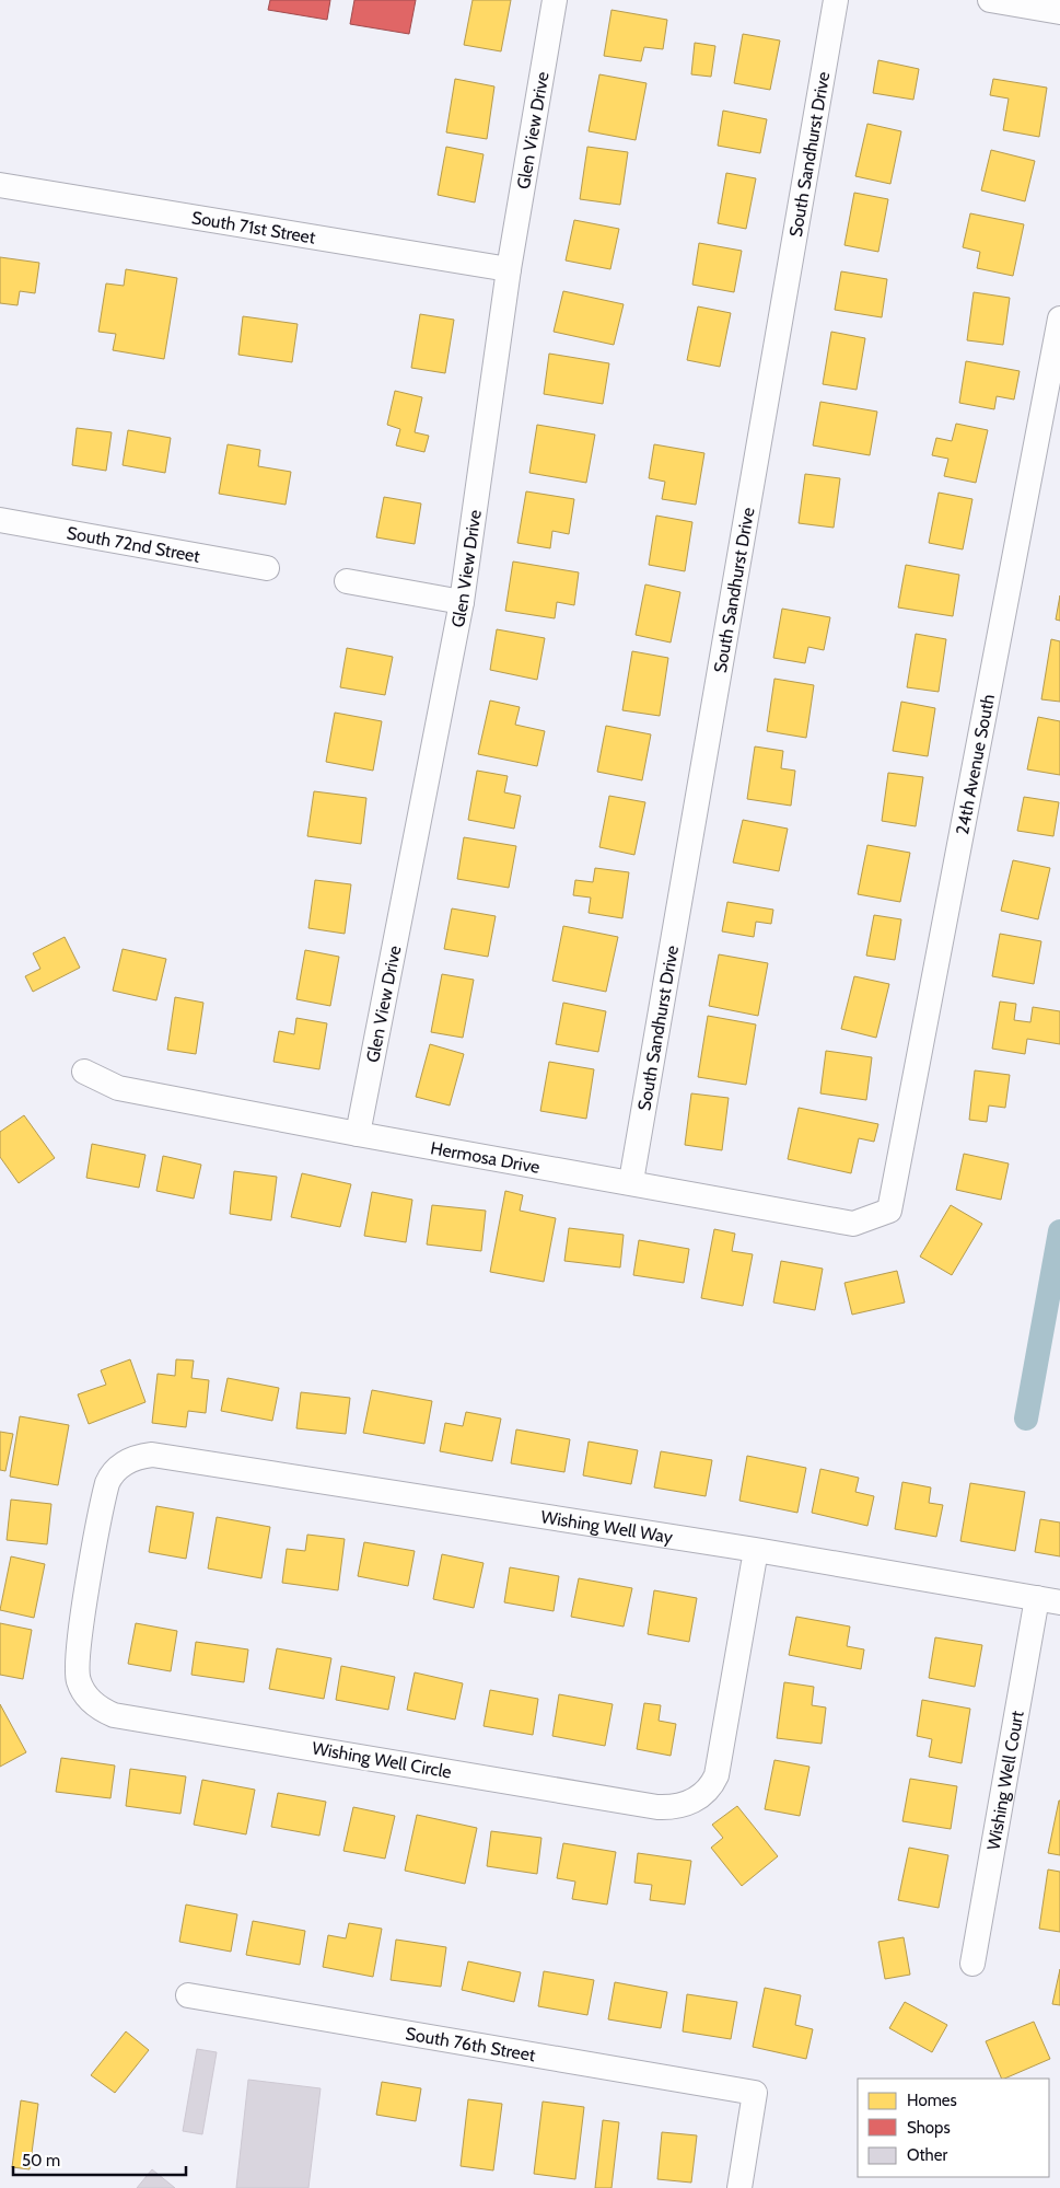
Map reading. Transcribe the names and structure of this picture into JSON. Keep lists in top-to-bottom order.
{
  "streets": {
    "street": [
      "Glen View Drive",
      "South Sandhurst Drive",
      "South 71st Street",
      "South 72nd Street",
      "24th Avenue South",
      "Hermosa Drive",
      "Wishing Well Way",
      "Wishing Well Circle",
      "Wishing Well Court",
      "South 76th Street"
    ]
  },
  "crossings": [
    ["Glen View Drive", "South 71st Street"],
    ["Glen View Drive", "Hermosa Drive"],
    ["South Sandhurst Drive", "Hermosa Drive"],
    ["24th Avenue South", "Hermosa Drive"],
    ["Wishing Well Way", "Wishing Well Circle"],
    ["Wishing Well Way", "Wishing Well Court"]
  ],
  "legend": ["Homes", "Shops", "Other"],
  "scale_bar": "50 m"
}
